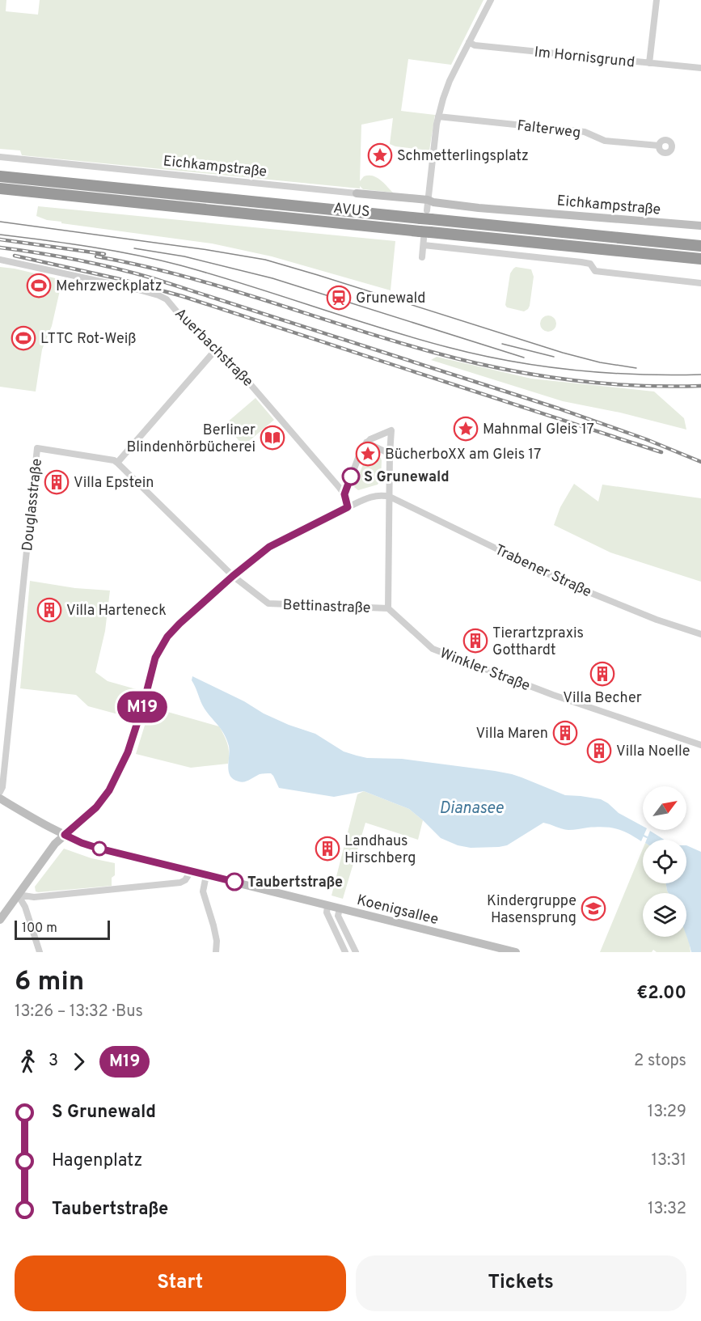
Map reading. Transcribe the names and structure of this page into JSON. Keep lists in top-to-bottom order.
{
  "streets": {
    "highway": ["AVUS"],
    "street": [
      "Im Hornisgrund",
      "Falterweg",
      "Eichkampstraße",
      "Auerbachstraße",
      "Douglasstraße",
      "Trabener Straße",
      "Bettinastraße",
      "Winkler Straße",
      "Koenigsallee"
    ]
  },
  "crossings": [
    ["Douglasstraße", "Bettinastraße"],
    ["Bettinastraße", "Winkler Straße"]
  ],
  "water": ["Dianasee"],
  "places": {
    "place": ["Schmetterlingsplatz", "Mahnmal Gleis 17", "BücherboXX am Gleis 17"],
    "sports": ["Mehrzweckplatz", "LTTC Rot-Weiß"],
    "station": ["Grunewald"],
    "library": ["Berliner Blindenhörbücherei"],
    "other": ["S Grunewald", "Taubertstraße"],
    "building": [
      "Villa Epstein",
      "Villa Harteneck",
      "Tierartzpraxis Gotthardt",
      "Villa Becher",
      "Villa Maren",
      "Villa Noelle",
      "Landhaus Hirschberg"
    ],
    "school or university": ["Kindergruppe Hasensprung"]
  },
  "lines": ["bus line M19"],
  "scale_bar": "100 m",
  "north": "top right",
  "page": {
    "on_map": "M19",
    "scale": "100 m",
    "heading": ["6 min", "13:26 – 13:32 · Bus", "€2.00"],
    "legs": ["3", "M19", "2 stops"],
    "list": [
      {
        "name": "S Grunewald",
        "value": "13:29"
      },
      {
        "name": "Hagenplatz",
        "value": "13:31"
      },
      {
        "name": "Taubertstraße",
        "value": "13:32"
      }
    ],
    "buttons": ["Start", "Tickets"]
  }
}
